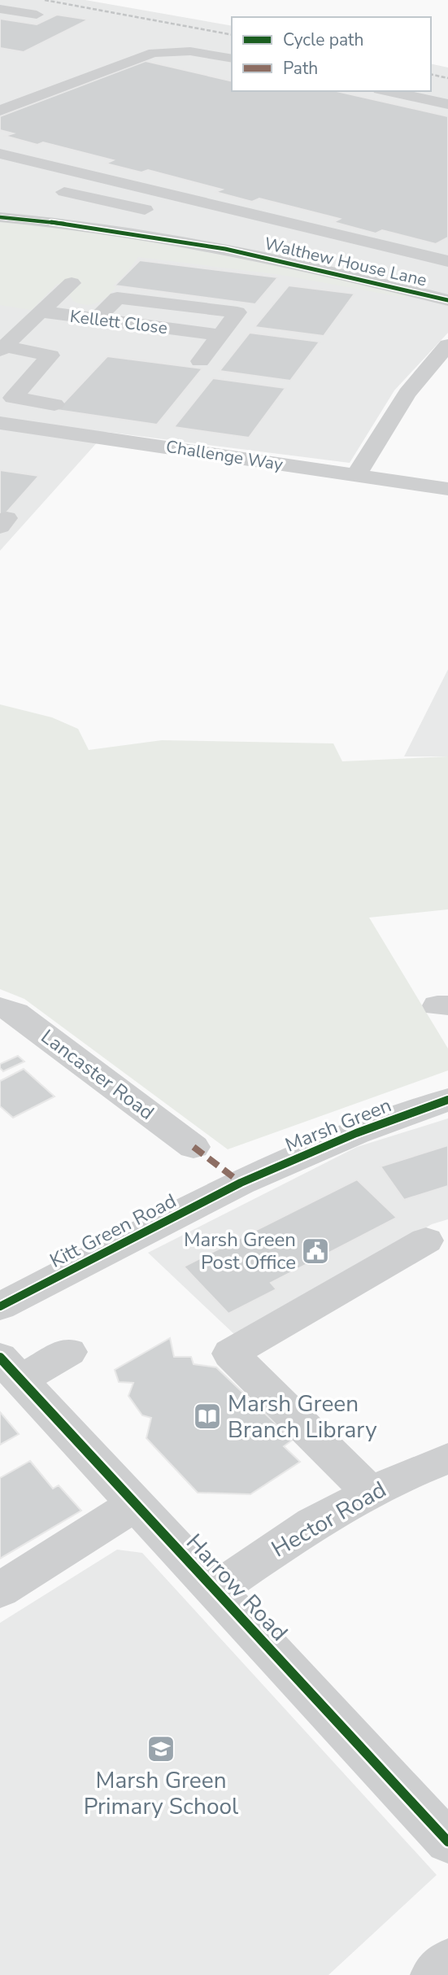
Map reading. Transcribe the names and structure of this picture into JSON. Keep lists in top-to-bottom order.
{
  "streets": {
    "street": [
      "Walthew House Lane",
      "Kellett Close",
      "Challenge Way",
      "Lancaster Road",
      "Marsh Green",
      "Kitt Green Road",
      "Hector Road",
      "Harrow Road"
    ]
  },
  "crossings": [
    ["Marsh Green", "Kitt Green Road"],
    ["Hector Road", "Harrow Road"]
  ],
  "places": {
    "public building": ["Marsh Green Post Office"],
    "library": ["Marsh Green Branch Library"],
    "school or university": ["Marsh Green Primary School"]
  },
  "legend": ["Cycle path", "Path"]
}
